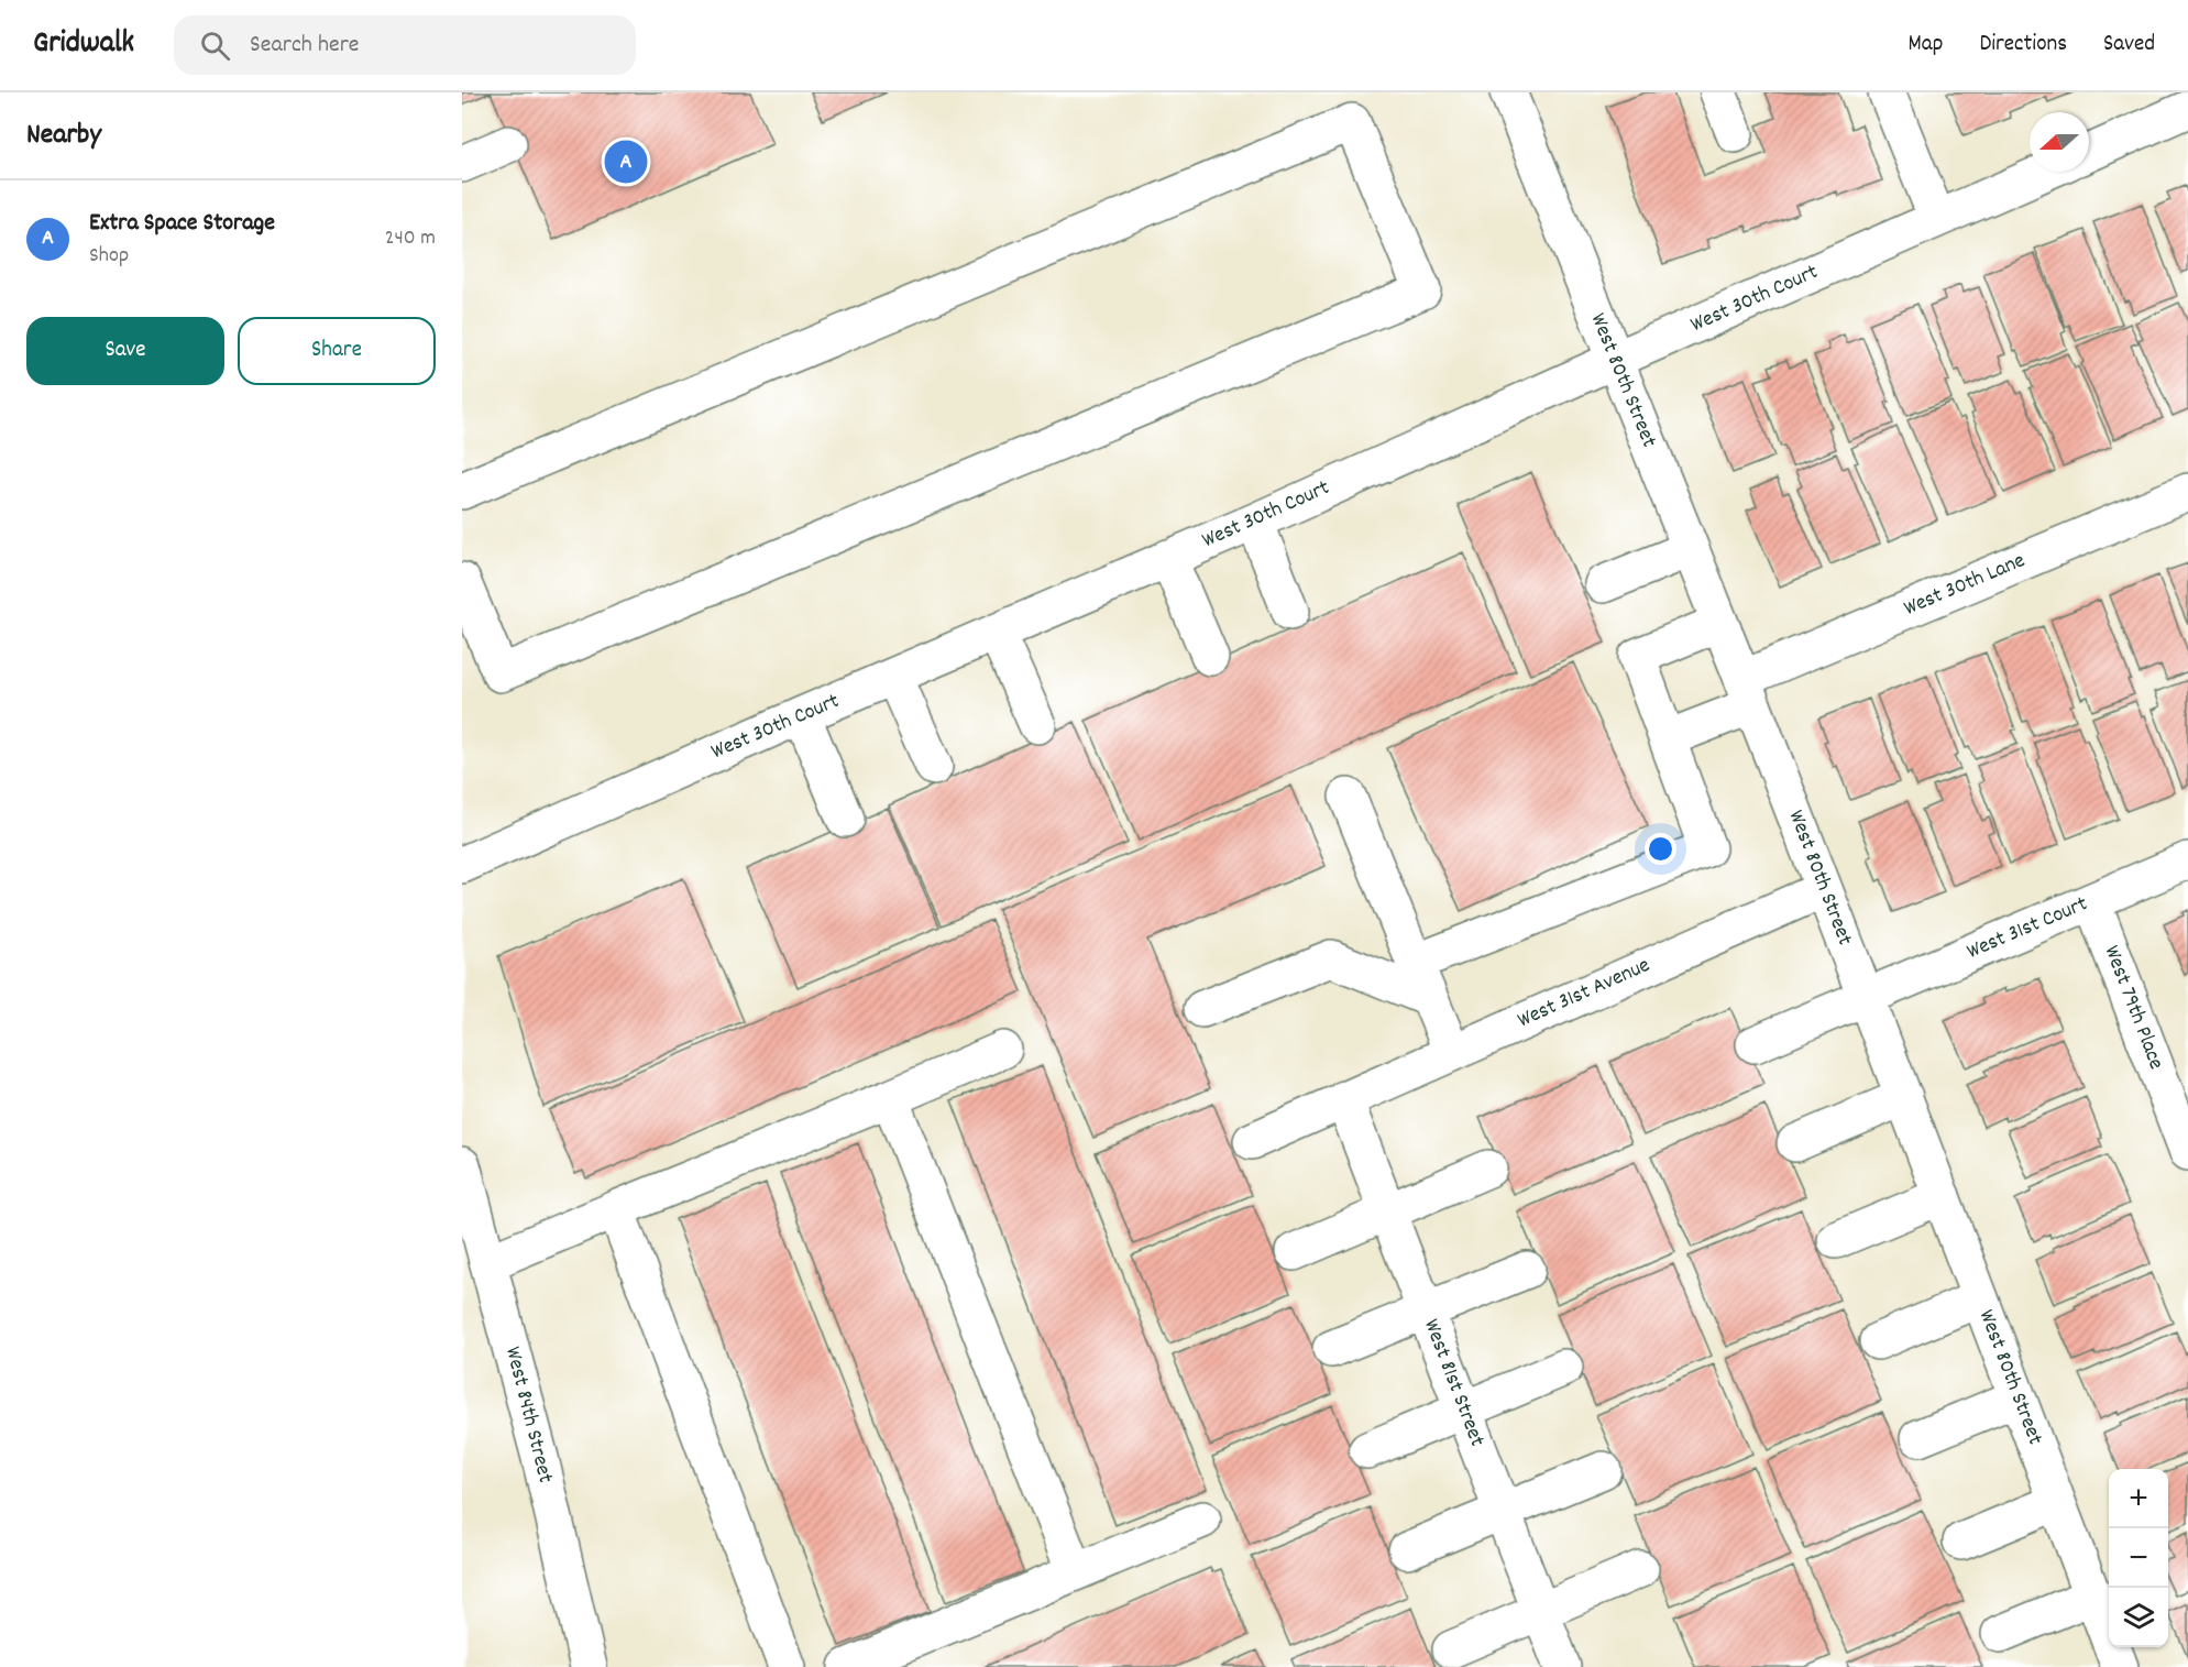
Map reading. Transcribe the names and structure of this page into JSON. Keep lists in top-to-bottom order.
{
  "streets": {
    "street": [
      "West 30th Court",
      "West 80th Street",
      "West 30th Lane",
      "West 31st Court",
      "West 31st Avenue",
      "West 79th Place",
      "West 81st Street",
      "West 84th Street"
    ]
  },
  "crossings": [
    ["West 30th Court", "West 80th Street"],
    ["West 80th Street", "West 30th Lane"],
    ["West 80th Street", "West 31st Court"],
    ["West 80th Street", "West 31st Avenue"],
    ["West 31st Court", "West 79th Place"],
    ["West 31st Avenue", "West 81st Street"]
  ],
  "north": "left",
  "page": {
    "header": "Gridwalk",
    "search": "Search here",
    "nav": ["Map", "Directions", "Saved"],
    "heading": "Nearby",
    "pins": "A",
    "list": [
      {
        "mark": "A",
        "name": "Extra Space Storage",
        "note": "Shop",
        "value": "240 m"
      }
    ],
    "buttons": ["Save", "Share"],
    "map_buttons": ["+", "−"]
  }
}
